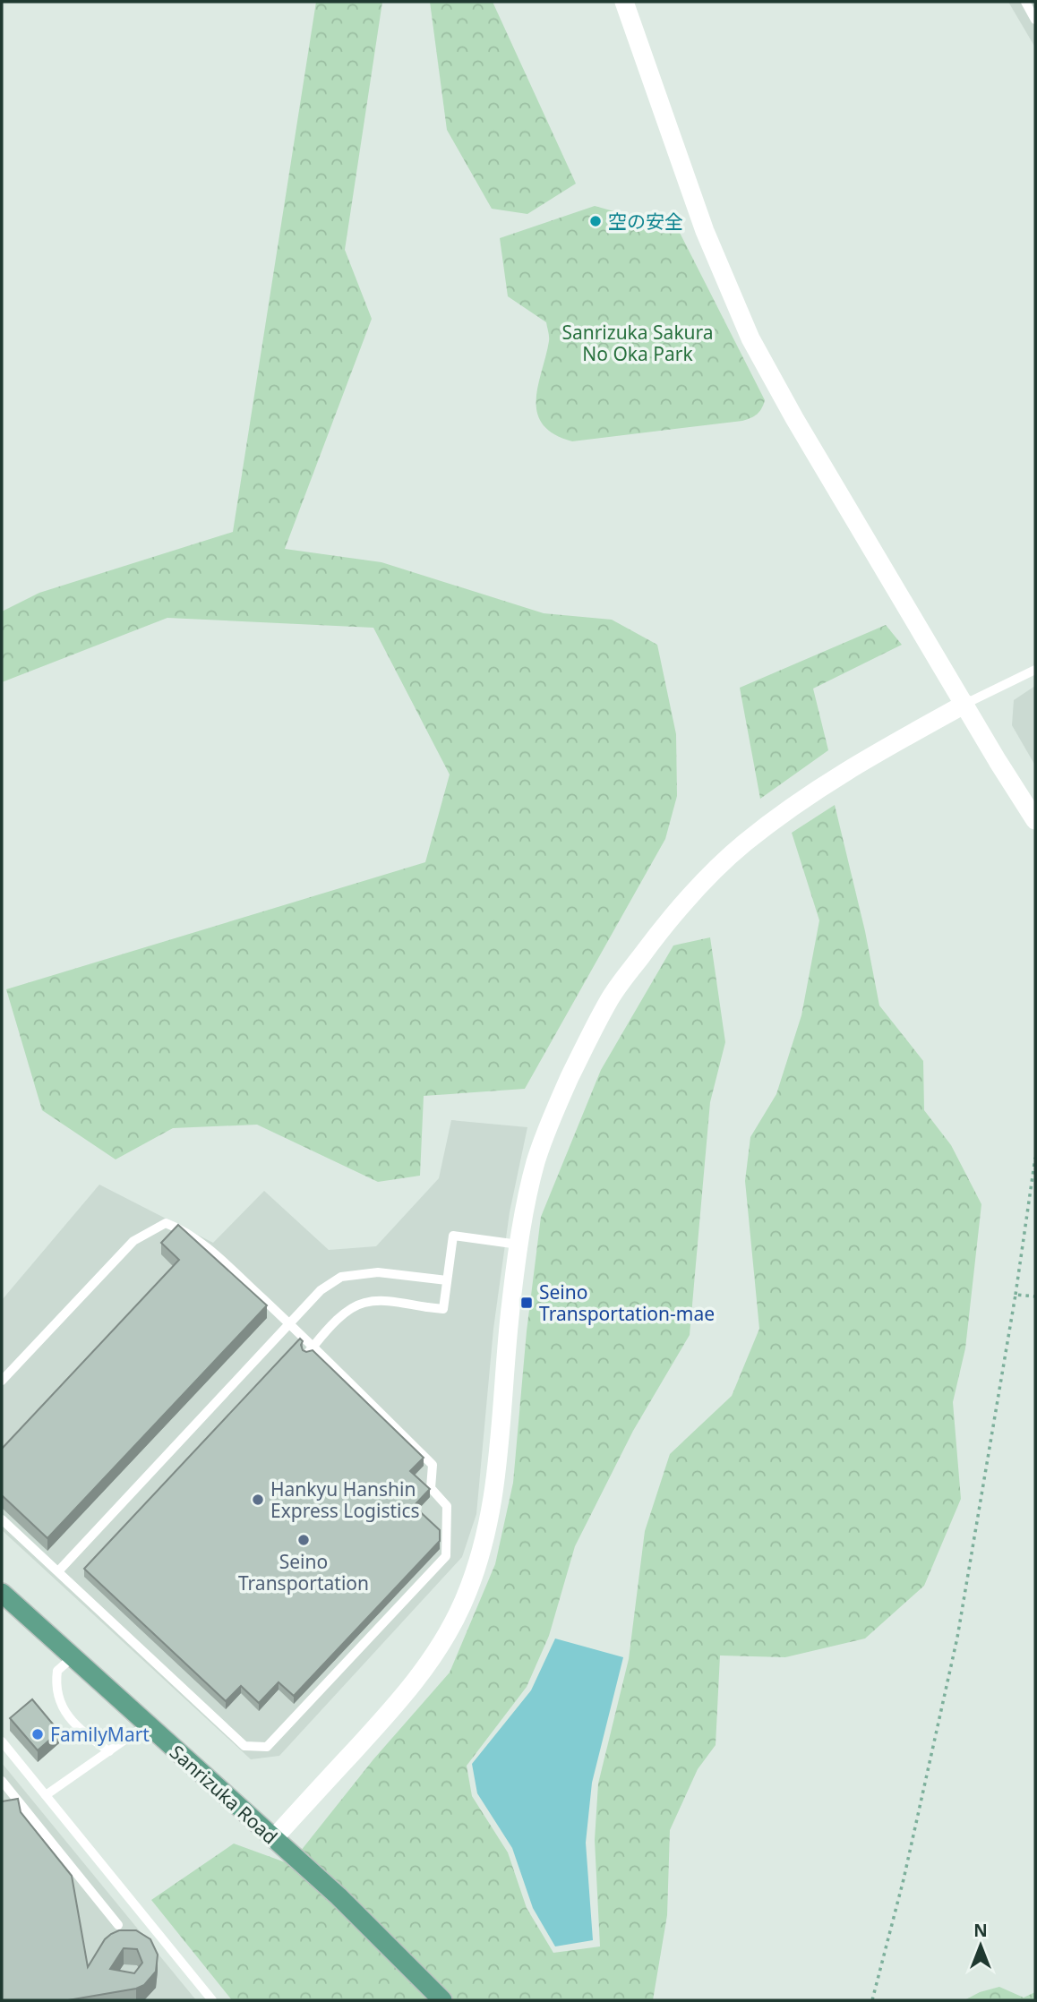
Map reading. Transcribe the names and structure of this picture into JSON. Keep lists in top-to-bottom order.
{
  "streets": {
    "main road": ["Sanrizuka Road"]
  },
  "parks": ["Sanrizuka Sakura No Oka Park"],
  "places": {
    "other": [
      "空の安全",
      "Hankyu Hanshin Express Logistics",
      "Seino Transportation",
      "FamilyMart"
    ],
    "transit": ["Seino Transportation-mae"]
  },
  "north": "top"
}
